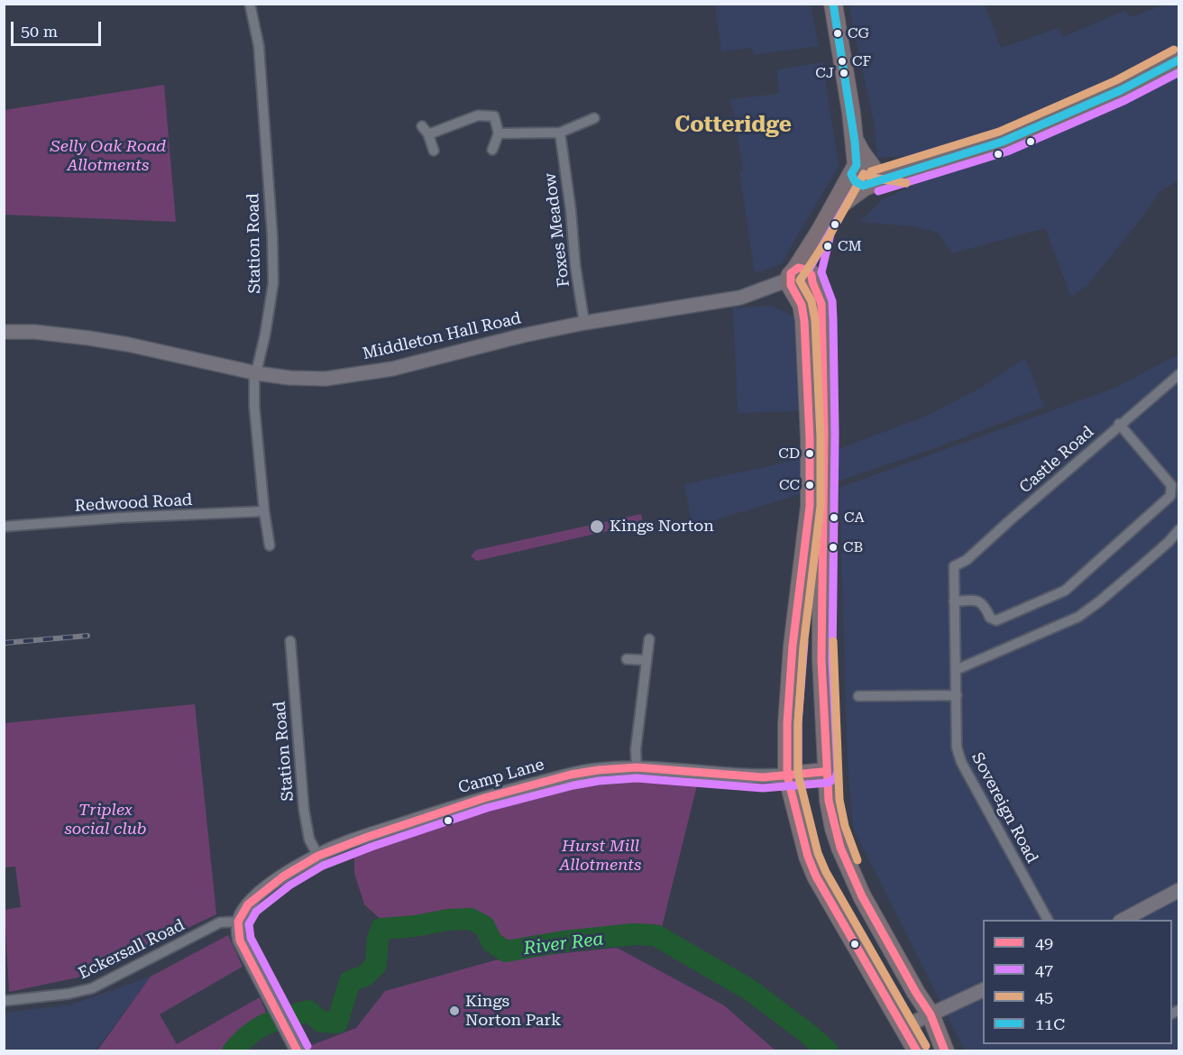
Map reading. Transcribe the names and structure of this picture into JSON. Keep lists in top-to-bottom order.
{
  "streets": {
    "street": [
      "Foxes Meadow",
      "Station Road",
      "Middleton Hall Road",
      "Castle Road",
      "Redwood Road",
      "Camp Lane",
      "Sovereign Road",
      "Eckersall Road"
    ]
  },
  "crossings": [
    ["Foxes Meadow", "Middleton Hall Road"],
    ["Station Road", "Middleton Hall Road"],
    ["Station Road", "Redwood Road"],
    ["Station Road", "Camp Lane"],
    ["Castle Road", "Sovereign Road"],
    ["Camp Lane", "Eckersall Road"]
  ],
  "districts": ["Cotteridge"],
  "water": ["River Rea"],
  "parks": ["Selly Oak Road Allotments", "Triplex social club", "Hurst Mill Allotments"],
  "places": [
    "CG",
    "CF",
    "CJ",
    "CM",
    "CD",
    "CC",
    "CA",
    "Kings Norton",
    "CB",
    "Kings Norton Park"
  ],
  "lines": [
    "transit line 11C",
    "transit line 45",
    "transit line 47",
    "transit line 49"
  ],
  "legend": [
    "49",
    "47",
    "45",
    "11C"
  ],
  "scale_bar": "50 m"
}
